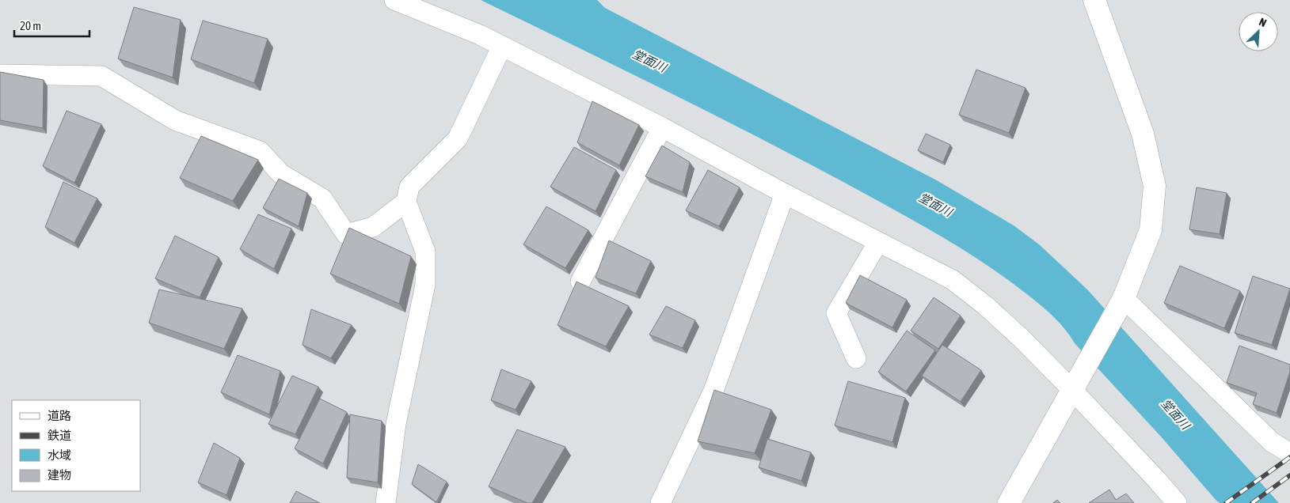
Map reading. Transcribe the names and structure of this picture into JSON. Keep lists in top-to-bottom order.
{
  "water": ["堂面川"],
  "legend": [
    "道路",
    "鉄道",
    "水域",
    "建物"
  ],
  "scale_bar": "20 m",
  "north": "top right"
}
